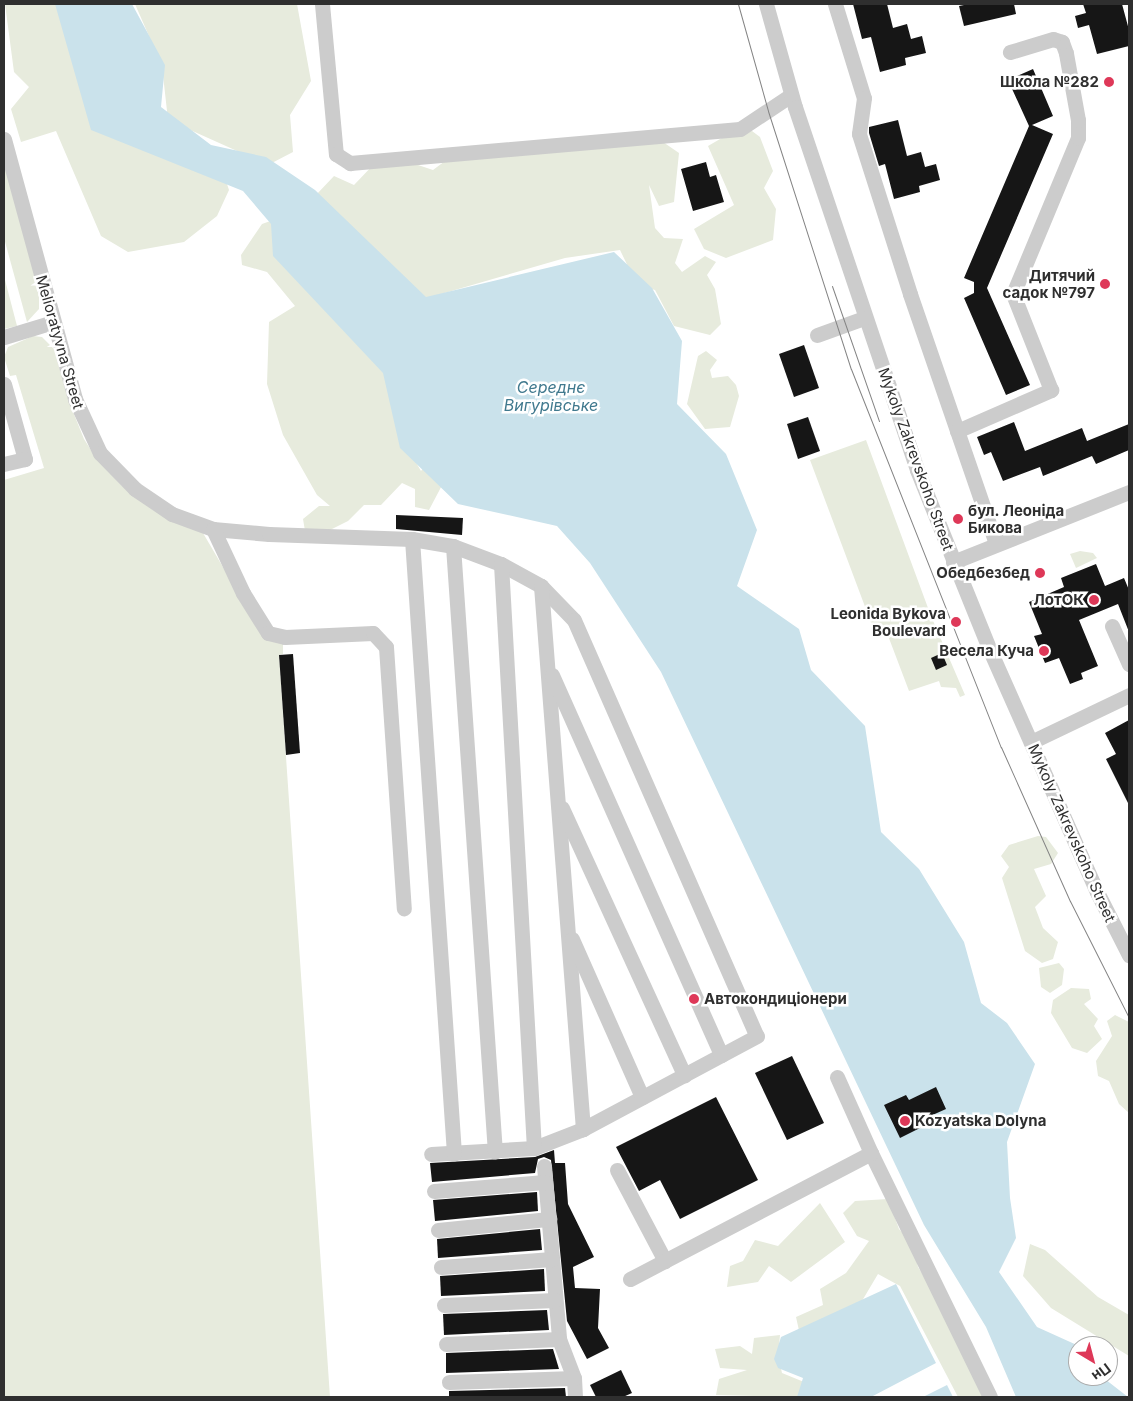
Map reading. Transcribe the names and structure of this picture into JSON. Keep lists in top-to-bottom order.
{
  "streets": {
    "street": ["Melioratyvna Street", "Mykoly Zakrevskoho Street"]
  },
  "water": ["Середнє Вигурівське"],
  "places": [
    "Школа №282",
    "Дитячий садок №797",
    "бул. Леоніда Бикова",
    "Обедбезбед",
    "ЛотОК",
    "Leonida Bykova Boulevard",
    "Весела Куча",
    "Автокондиціонери",
    "Kozyatska Dolyna"
  ],
  "north": "bottom right"
}
